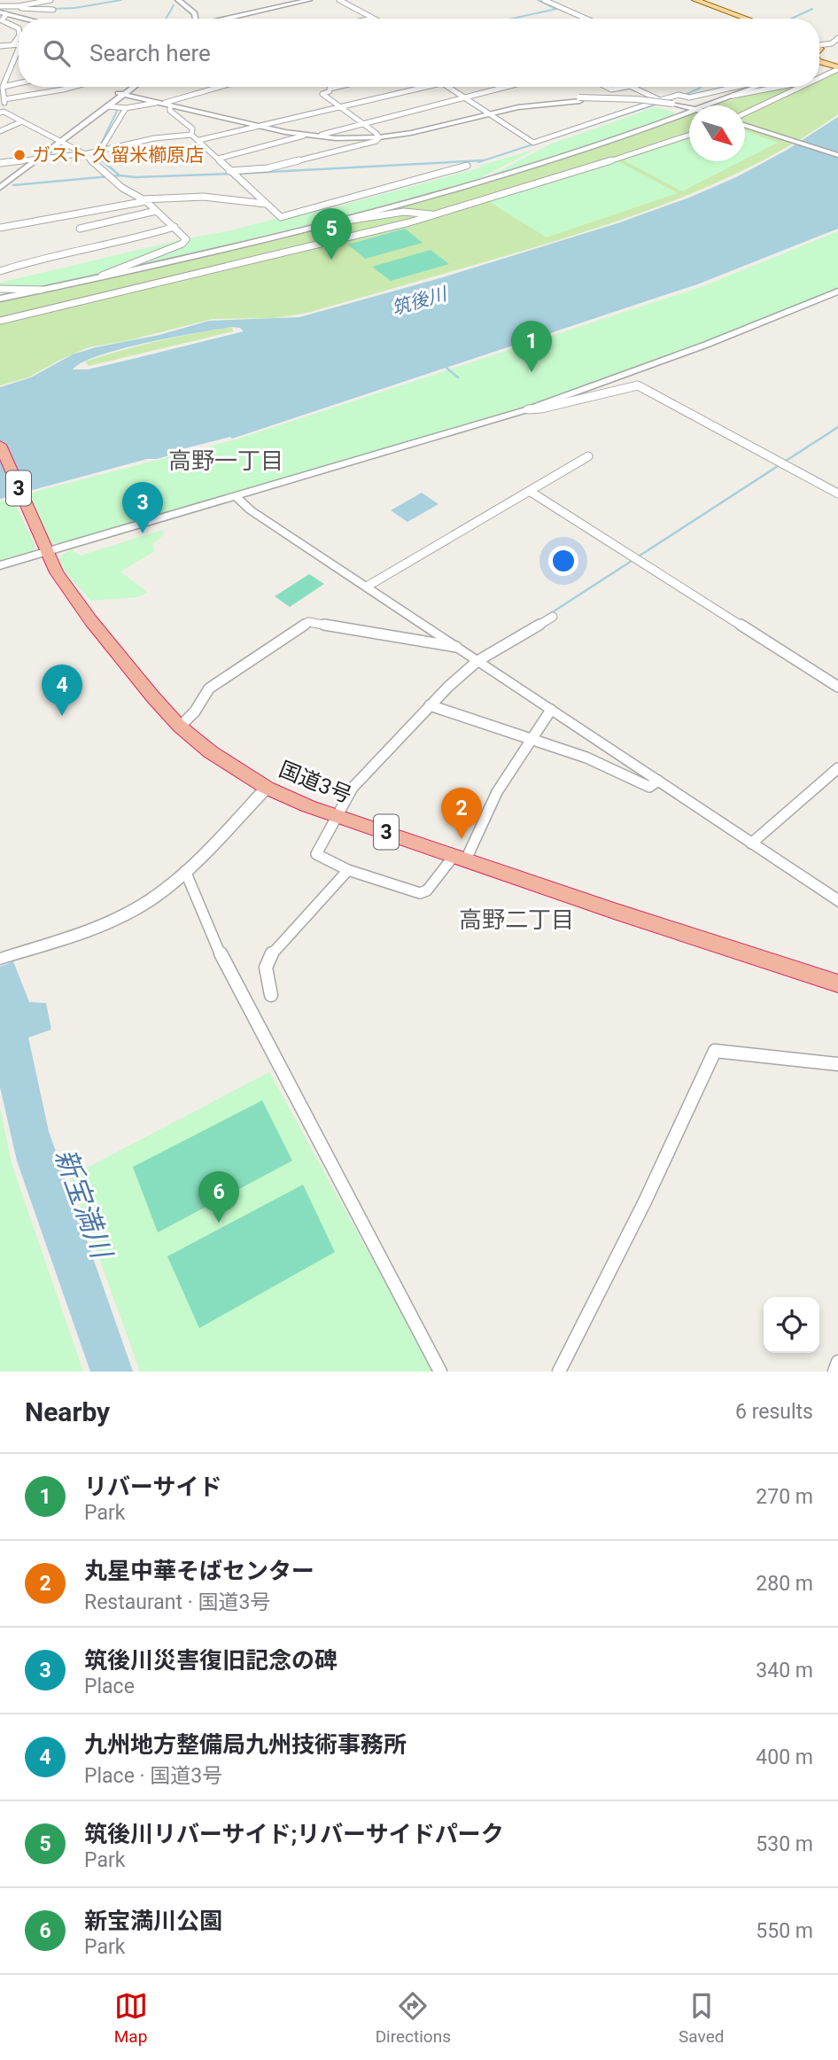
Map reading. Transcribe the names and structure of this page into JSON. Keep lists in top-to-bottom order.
{
  "streets": {
    "highway": ["3", "国道3号"]
  },
  "districts": ["高野一丁目", "高野二丁目"],
  "water": ["筑後川", "新宝満川"],
  "places": ["ガスト 久留米櫛原店"],
  "north": "bottom right",
  "page": {
    "search": "Search here",
    "pins": [
      "5",
      "1",
      "3",
      "4",
      "2",
      "6"
    ],
    "heading": ["Nearby", "6 results"],
    "list": [
      {
        "mark": "1",
        "name": "リバーサイド",
        "note": "Park",
        "value": "270 m"
      },
      {
        "mark": "2",
        "name": "丸星中華そばセンター",
        "note": "Restaurant · 国道3号",
        "value": "280 m"
      },
      {
        "mark": "3",
        "name": "筑後川災害復旧記念の碑",
        "note": "Place",
        "value": "340 m"
      },
      {
        "mark": "4",
        "name": "九州地方整備局九州技術事務所",
        "note": "Place · 国道3号",
        "value": "400 m"
      },
      {
        "mark": "5",
        "name": "筑後川リバーサイド;リバーサイドパーク",
        "note": "Park",
        "value": "530 m"
      },
      {
        "mark": "6",
        "name": "新宝満川公園",
        "note": "Park",
        "value": "550 m"
      }
    ],
    "nav": ["Map", "Directions", "Saved"]
  }
}
